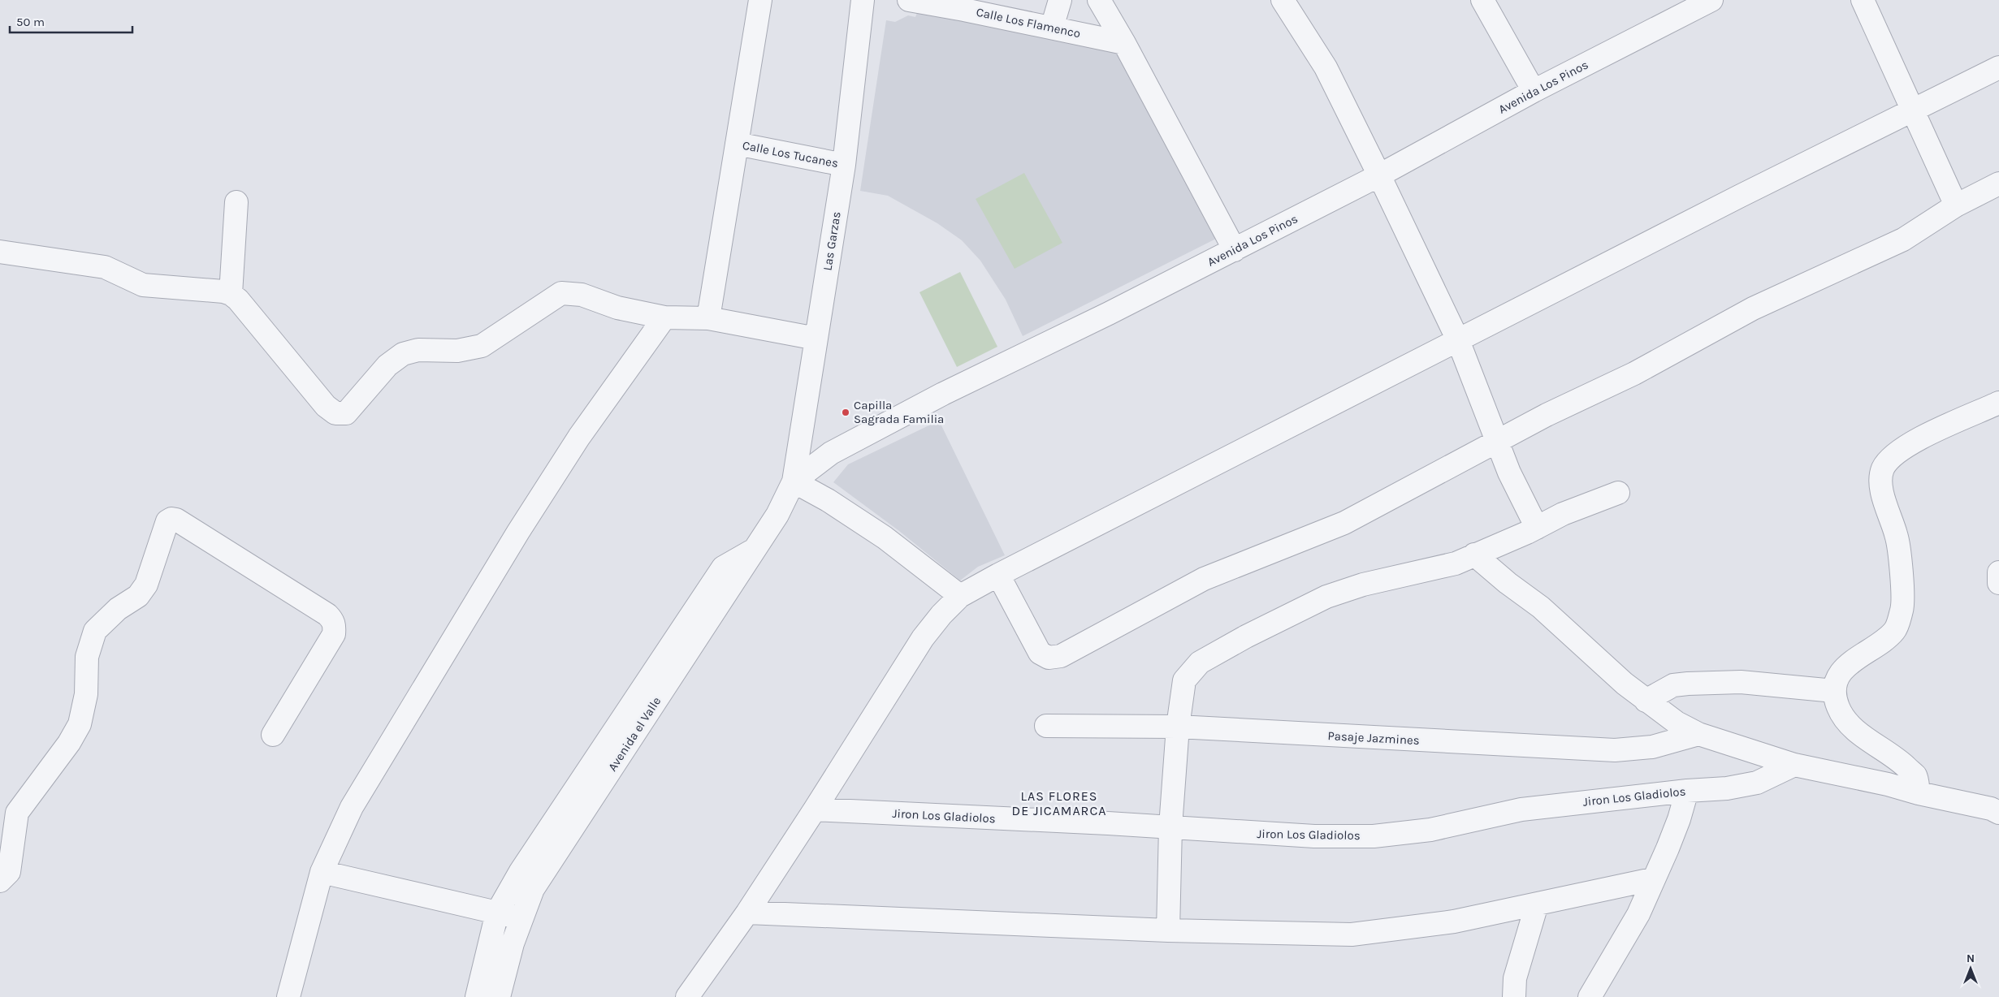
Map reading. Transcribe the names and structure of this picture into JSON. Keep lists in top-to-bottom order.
{
  "streets": {
    "street": [
      "Calle Los Flamenco",
      "Avenida Los Pinos",
      "Calle Los Tucanes",
      "Las Garzas",
      "Avenida el Valle",
      "Pasaje Jazmines",
      "Jiron Los Gladiolos"
    ]
  },
  "crossings": [
    ["Avenida Los Pinos", "Las Garzas"],
    ["Avenida Los Pinos", "Avenida el Valle"],
    ["Calle Los Tucanes", "Las Garzas"],
    ["Las Garzas", "Avenida el Valle"]
  ],
  "districts": ["LAS FLORES DE JICAMARCA"],
  "places": ["Capilla Sagrada Familia"],
  "scale_bar": "50 m",
  "north": "top"
}
